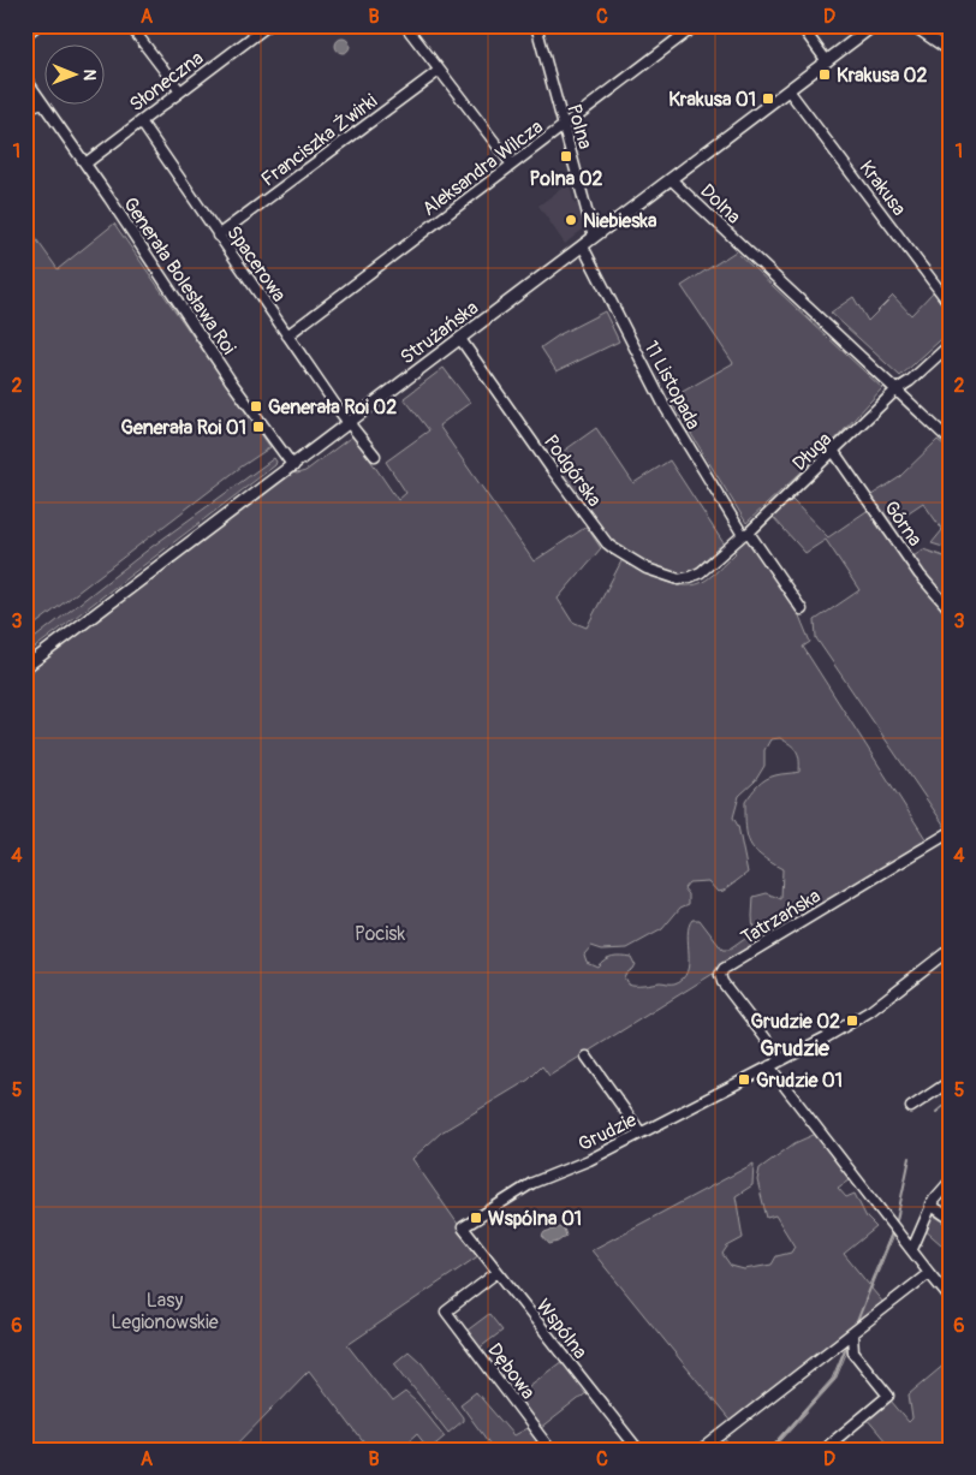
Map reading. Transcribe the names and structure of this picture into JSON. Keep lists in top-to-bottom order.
{
  "streets": {
    "main road": ["Strużańska"],
    "street": [
      "Słoneczna",
      "Polna",
      "Franciszka Żwirki",
      "Aleksandra Wilcza",
      "Krakusa",
      "Dolna",
      "Spacerowa",
      "Generała Bolesława Roi",
      "11 Listopada",
      "Długa",
      "Podgórska",
      "Górna",
      "Tatrzańska",
      "Grudzie",
      "Wspólna",
      "Dębowa"
    ]
  },
  "crossings": [
    ["Słoneczna", "Spacerowa"],
    ["Słoneczna", "Generała Bolesława Roi"],
    ["Polna", "Aleksandra Wilcza"],
    ["Polna", "Strużańska"],
    ["Franciszka Żwirki", "Spacerowa"],
    ["Aleksandra Wilcza", "Spacerowa"],
    ["Krakusa", "Strużańska"],
    ["Dolna", "Strużańska"],
    ["Dolna", "Długa"],
    ["Spacerowa", "Strużańska"],
    ["Generała Bolesława Roi", "Strużańska"],
    ["Strużańska", "11 Listopada"],
    ["Strużańska", "Podgórska"],
    ["11 Listopada", "Długa"],
    ["Długa", "Podgórska"],
    ["Długa", "Górna"],
    ["Tatrzańska", "Grudzie"],
    ["Grudzie", "Wspólna"],
    ["Wspólna", "Dębowa"]
  ],
  "districts": ["Grudzie"],
  "parks": ["Pocisk", "Lasy Legionowskie"],
  "places": {
    "transit": [
      "Krakusa 02",
      "Krakusa 01",
      "Polna 02",
      "Generała Roi 02",
      "Generała Roi 01",
      "Grudzie 02",
      "Grudzie 01",
      "Wspólna 01"
    ],
    "other": ["Niebieska"]
  },
  "north": "right",
  "grid": {
    "columns": [
      "A",
      "B",
      "C",
      "D"
    ],
    "rows": [
      "1",
      "2",
      "3",
      "4",
      "5",
      "6"
    ]
  }
}
